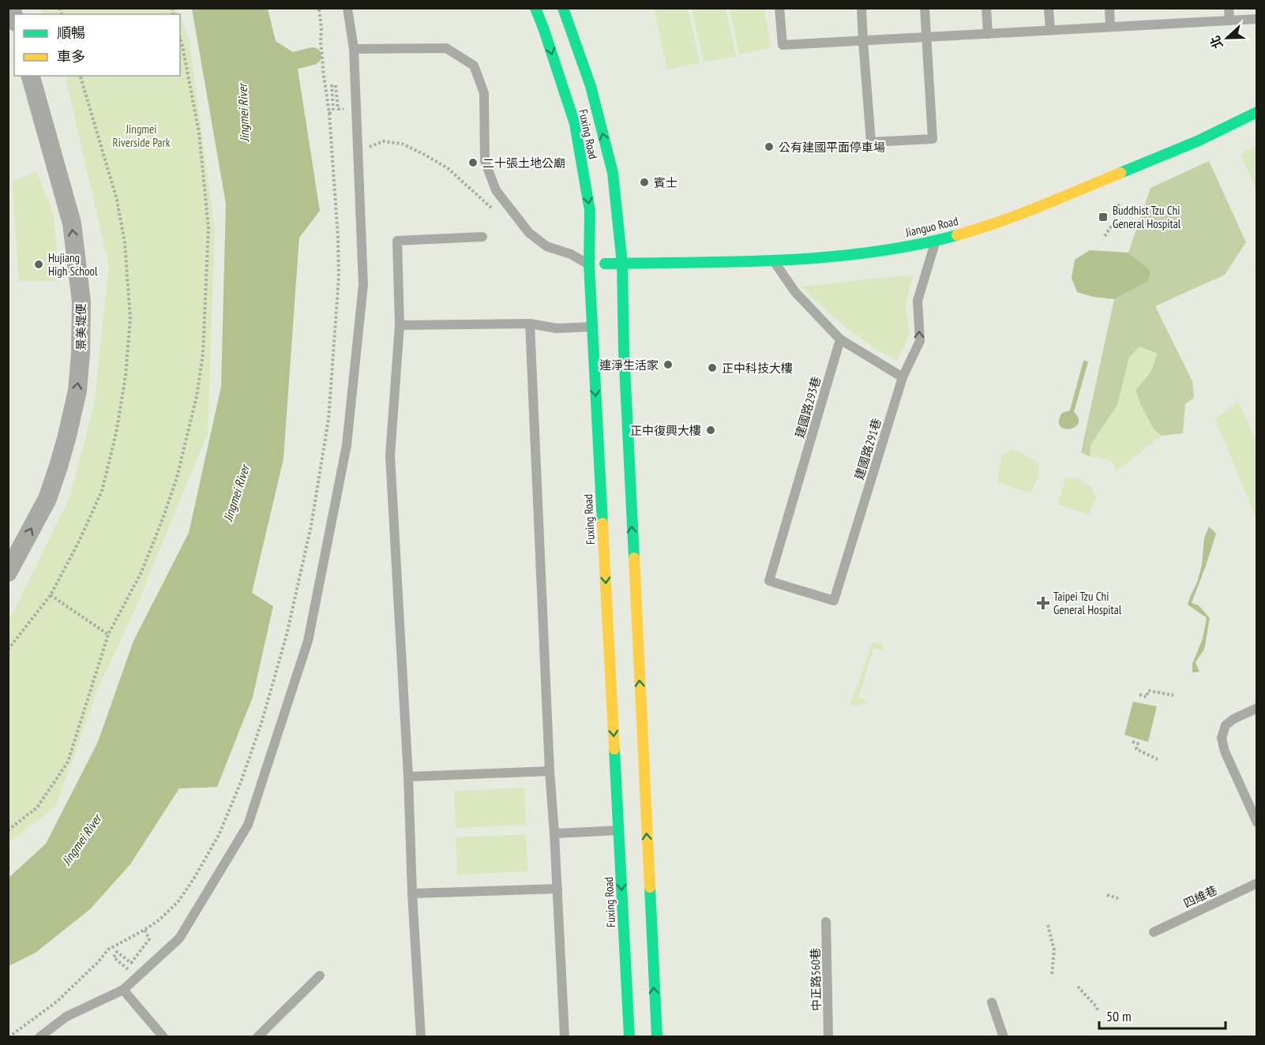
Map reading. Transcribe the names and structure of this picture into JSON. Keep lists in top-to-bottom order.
{
  "streets": {
    "main road": ["Fuxing Road", "Jianguo Road"],
    "street": ["景美堤便"],
    "lane": [
      "建國路293巷",
      "建國路291巷",
      "四維巷",
      "中正路560巷"
    ]
  },
  "crossings": [
    ["Fuxing Road", "Jianguo Road"],
    ["Jianguo Road", "建國路291巷"],
    ["建國路293巷", "建國路291巷"]
  ],
  "one_way": ["景美堤便"],
  "water": ["Jingmei River"],
  "parks": ["Jingmei Riverside Park"],
  "places": {
    "other": [
      "公有建國平面停車場",
      "二十張土地公廟",
      "賓士",
      "Hujiang High School",
      "連淨生活家",
      "正中科技大樓",
      "正中復興大樓"
    ],
    "transit": ["Buddhist Tzu Chi General Hospital"],
    "health": ["Taipei Tzu Chi General Hospital"]
  },
  "legend": ["順暢", "車多"],
  "scale_bar": "50 m",
  "north": "left"
}
